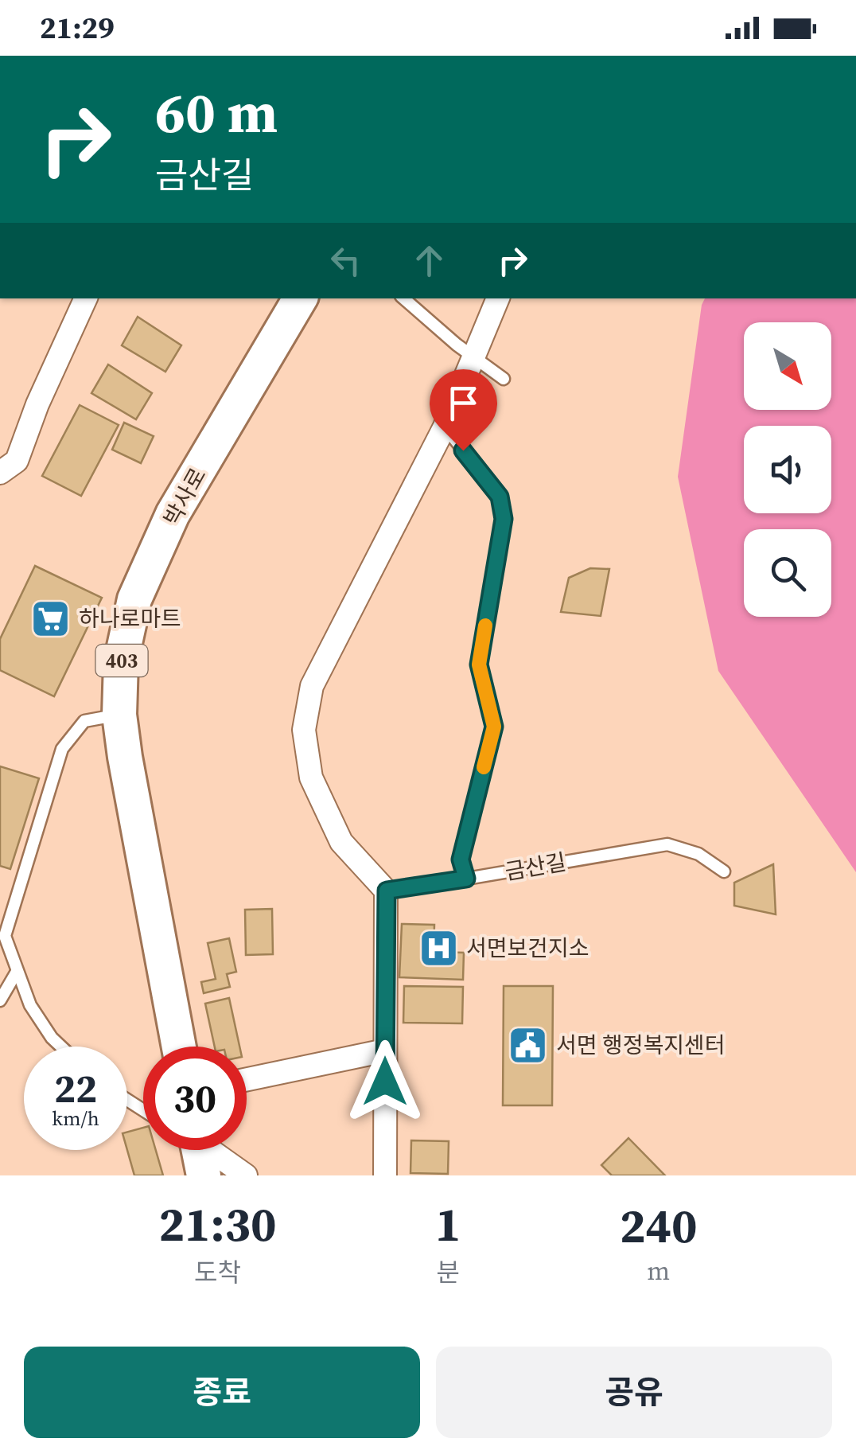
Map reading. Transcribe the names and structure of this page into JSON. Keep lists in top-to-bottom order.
{
  "streets": {
    "main road": ["박사로", "403"],
    "lane": ["금산길"]
  },
  "places": {
    "supermarket": ["하나로마트"],
    "hospital": ["서면보건지소"],
    "public building": ["서면 행정복지센터"]
  },
  "north": "bottom right",
  "page": {
    "status": "21:29",
    "turn": ["60 m", "금산길"],
    "speed": "22 km/h",
    "limit": "30",
    "eta": [
      "21:30",
      "도착",
      "1",
      "분",
      "240",
      "m"
    ],
    "buttons": ["종료", "공유"]
  }
}
